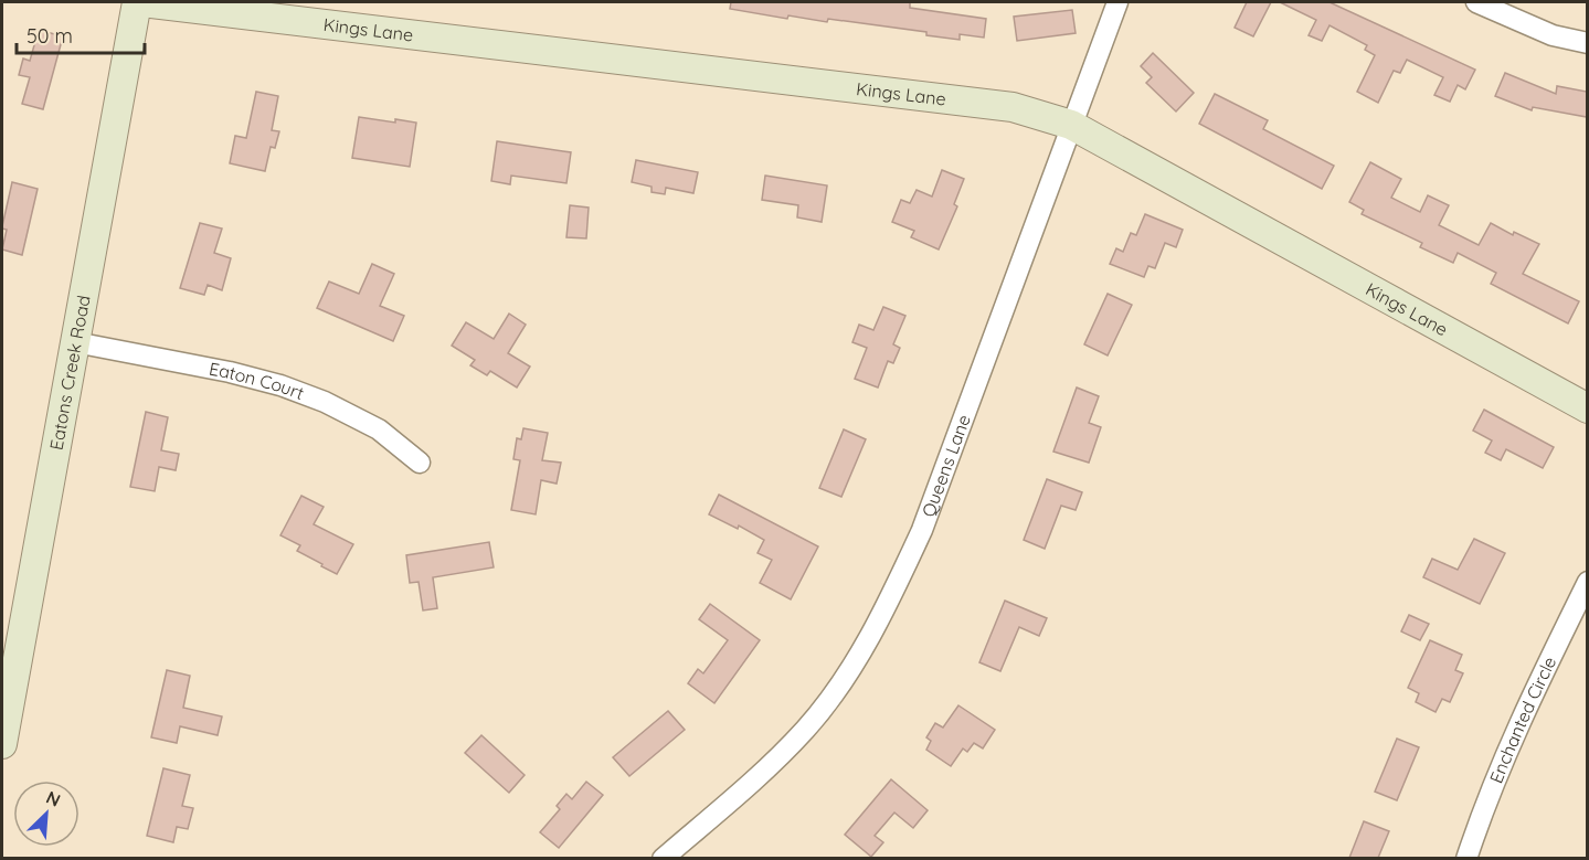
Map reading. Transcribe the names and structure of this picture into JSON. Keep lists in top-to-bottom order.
{
  "streets": {
    "street": [
      "Kings Lane",
      "Eatons Creek Road",
      "Eaton Court",
      "Queens Lane",
      "Enchanted Circle"
    ]
  },
  "crossings": [
    ["Kings Lane", "Queens Lane"],
    ["Eatons Creek Road", "Eaton Court"]
  ],
  "scale_bar": "50 m",
  "north": "top right"
}
